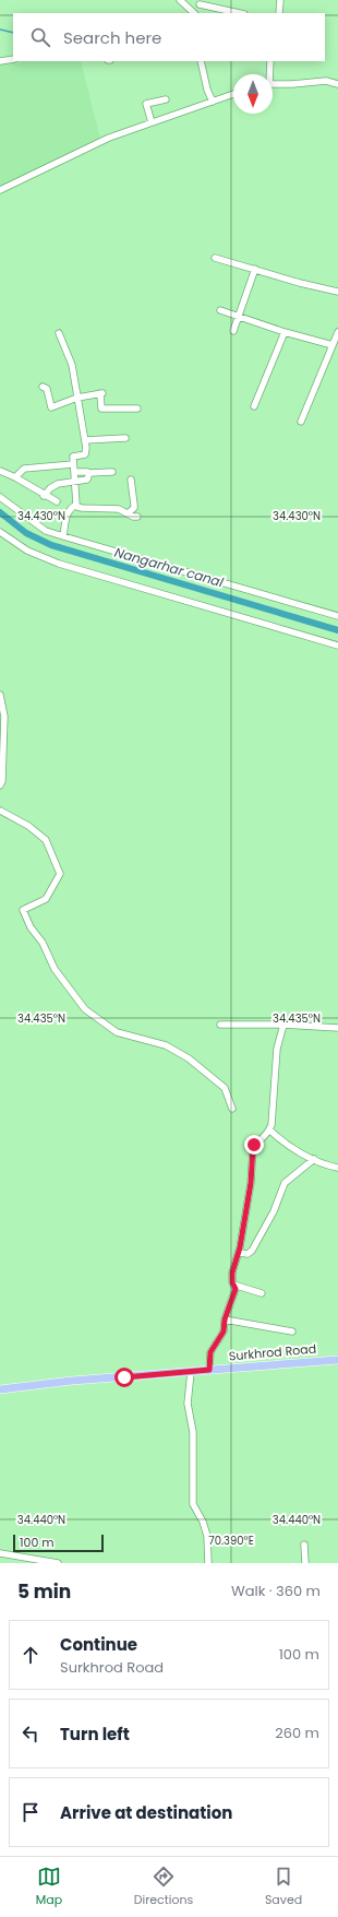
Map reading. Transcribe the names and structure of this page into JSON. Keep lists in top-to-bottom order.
{
  "streets": {
    "main road": ["Surkhrod Road"]
  },
  "water": ["Nangarhar canal"],
  "scale_bar": "100 m",
  "north": "bottom",
  "page": {
    "search": "Search here",
    "scale": "100 m",
    "heading": ["5 min", "Walk · 360 m"],
    "list": [
      ["Continue", "Surkhrod Road", "100 m"],
      ["Turn left", "260 m"],
      "Arrive at destination"
    ],
    "nav": ["Map", "Directions", "Saved"]
  },
  "coordinates": [
    "34.430°N",
    "34.435°N",
    "34.440°N",
    "70.390°E"
  ]
}
